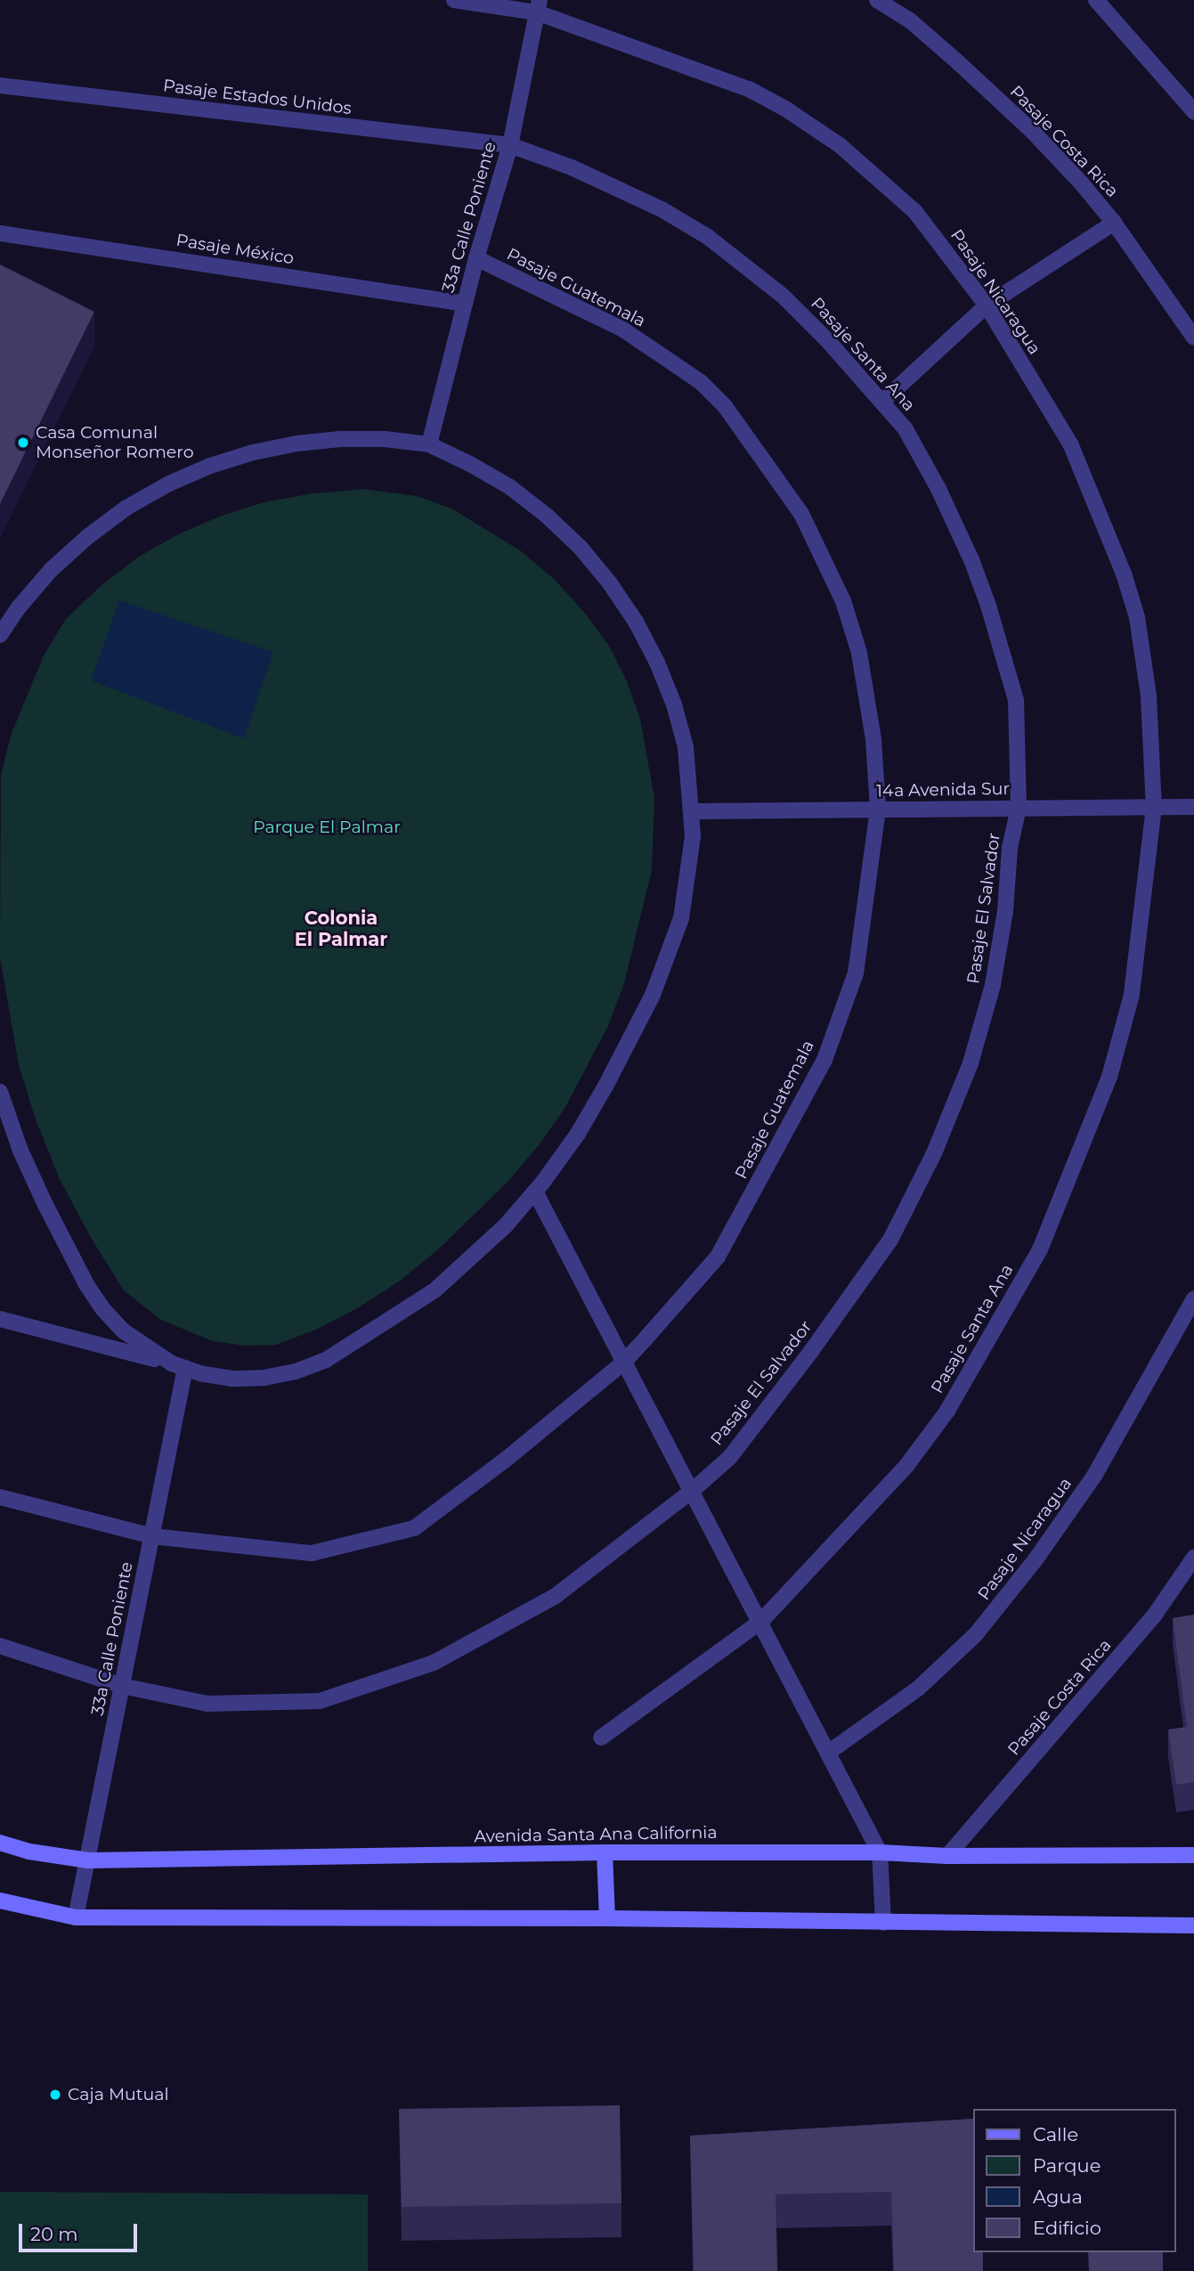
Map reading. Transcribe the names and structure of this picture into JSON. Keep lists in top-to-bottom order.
{
  "streets": {
    "street": [
      "Pasaje Estados Unidos",
      "Pasaje Costa Rica",
      "33a Calle Poniente",
      "Pasaje México",
      "Pasaje Guatemala",
      "Pasaje Nicaragua",
      "Pasaje Santa Ana",
      "14a Avenida Sur",
      "Pasaje El Salvador",
      "Avenida Santa Ana California"
    ]
  },
  "crossings": [
    ["Pasaje Estados Unidos", "33a Calle Poniente"],
    ["Pasaje Estados Unidos", "Pasaje Santa Ana"],
    ["Pasaje Costa Rica", "Avenida Santa Ana California"],
    ["33a Calle Poniente", "Pasaje México"],
    ["33a Calle Poniente", "Pasaje Guatemala"],
    ["33a Calle Poniente", "Pasaje Nicaragua"],
    ["33a Calle Poniente", "Pasaje Santa Ana"],
    ["33a Calle Poniente", "Pasaje El Salvador"],
    ["33a Calle Poniente", "Avenida Santa Ana California"],
    ["Pasaje Guatemala", "14a Avenida Sur"],
    ["Pasaje Nicaragua", "Pasaje Santa Ana"],
    ["Pasaje Nicaragua", "14a Avenida Sur"],
    ["Pasaje Santa Ana", "14a Avenida Sur"],
    ["Pasaje Santa Ana", "Pasaje El Salvador"],
    ["14a Avenida Sur", "Pasaje El Salvador"]
  ],
  "districts": ["Colonia El Palmar"],
  "parks": ["Parque El Palmar"],
  "places": ["Casa Comunal Monseñor Romero", "Caja Mutual"],
  "legend": [
    "Calle",
    "Parque",
    "Agua",
    "Edificio"
  ],
  "scale_bar": "20 m"
}
